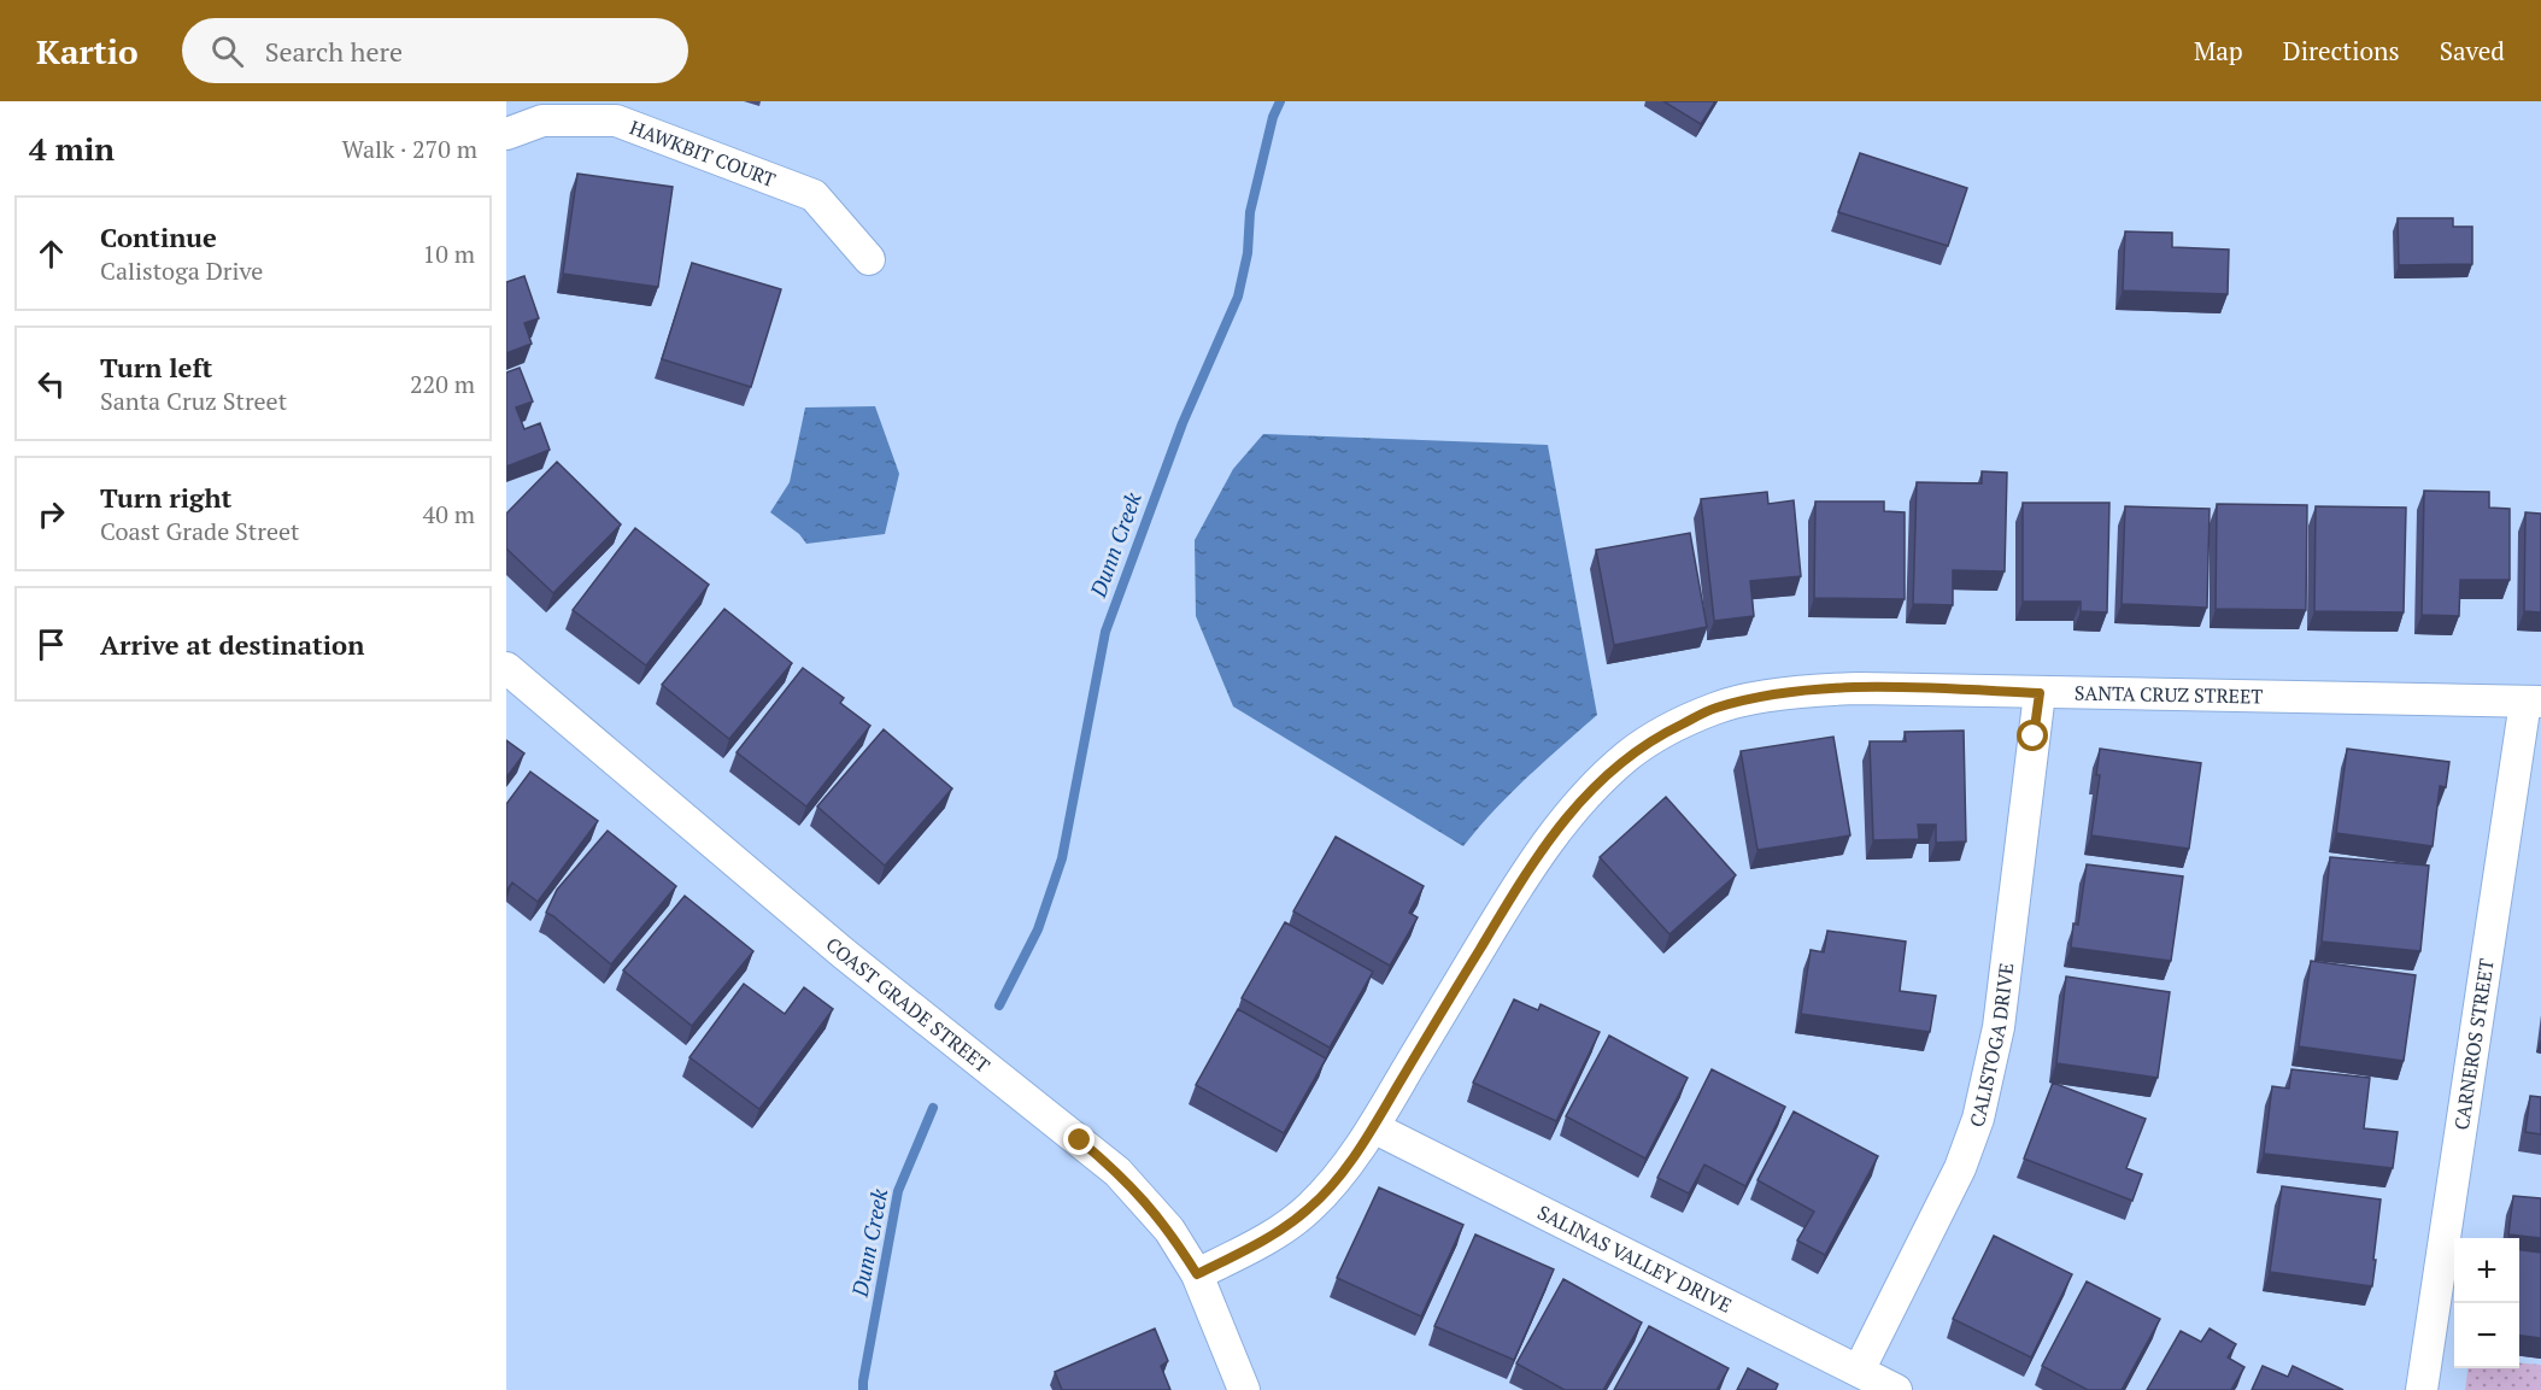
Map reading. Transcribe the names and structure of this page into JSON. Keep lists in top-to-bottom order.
{
  "streets": {
    "street": [
      "HAWKBIT COURT",
      "SANTA CRUZ STREET",
      "COAST GRADE STREET",
      "CALISTOGA DRIVE",
      "CARNEROS STREET",
      "SALINAS VALLEY DRIVE"
    ]
  },
  "crossings": [
    ["SANTA CRUZ STREET", "COAST GRADE STREET"],
    ["SANTA CRUZ STREET", "CALISTOGA DRIVE"],
    ["SANTA CRUZ STREET", "CARNEROS STREET"],
    ["SANTA CRUZ STREET", "SALINAS VALLEY DRIVE"],
    ["CALISTOGA DRIVE", "SALINAS VALLEY DRIVE"]
  ],
  "water": ["Dunn Creek"],
  "page": {
    "header": "Kartio",
    "search": "Search here",
    "nav": ["Map", "Directions", "Saved"],
    "heading": ["4 min", "Walk · 270 m"],
    "list": [
      ["Continue", "Calistoga Drive", "10 m"],
      ["Turn left", "Santa Cruz Street", "220 m"],
      ["Turn right", "Coast Grade Street", "40 m"],
      "Arrive at destination"
    ],
    "map_buttons": ["+", "−"]
  }
}
